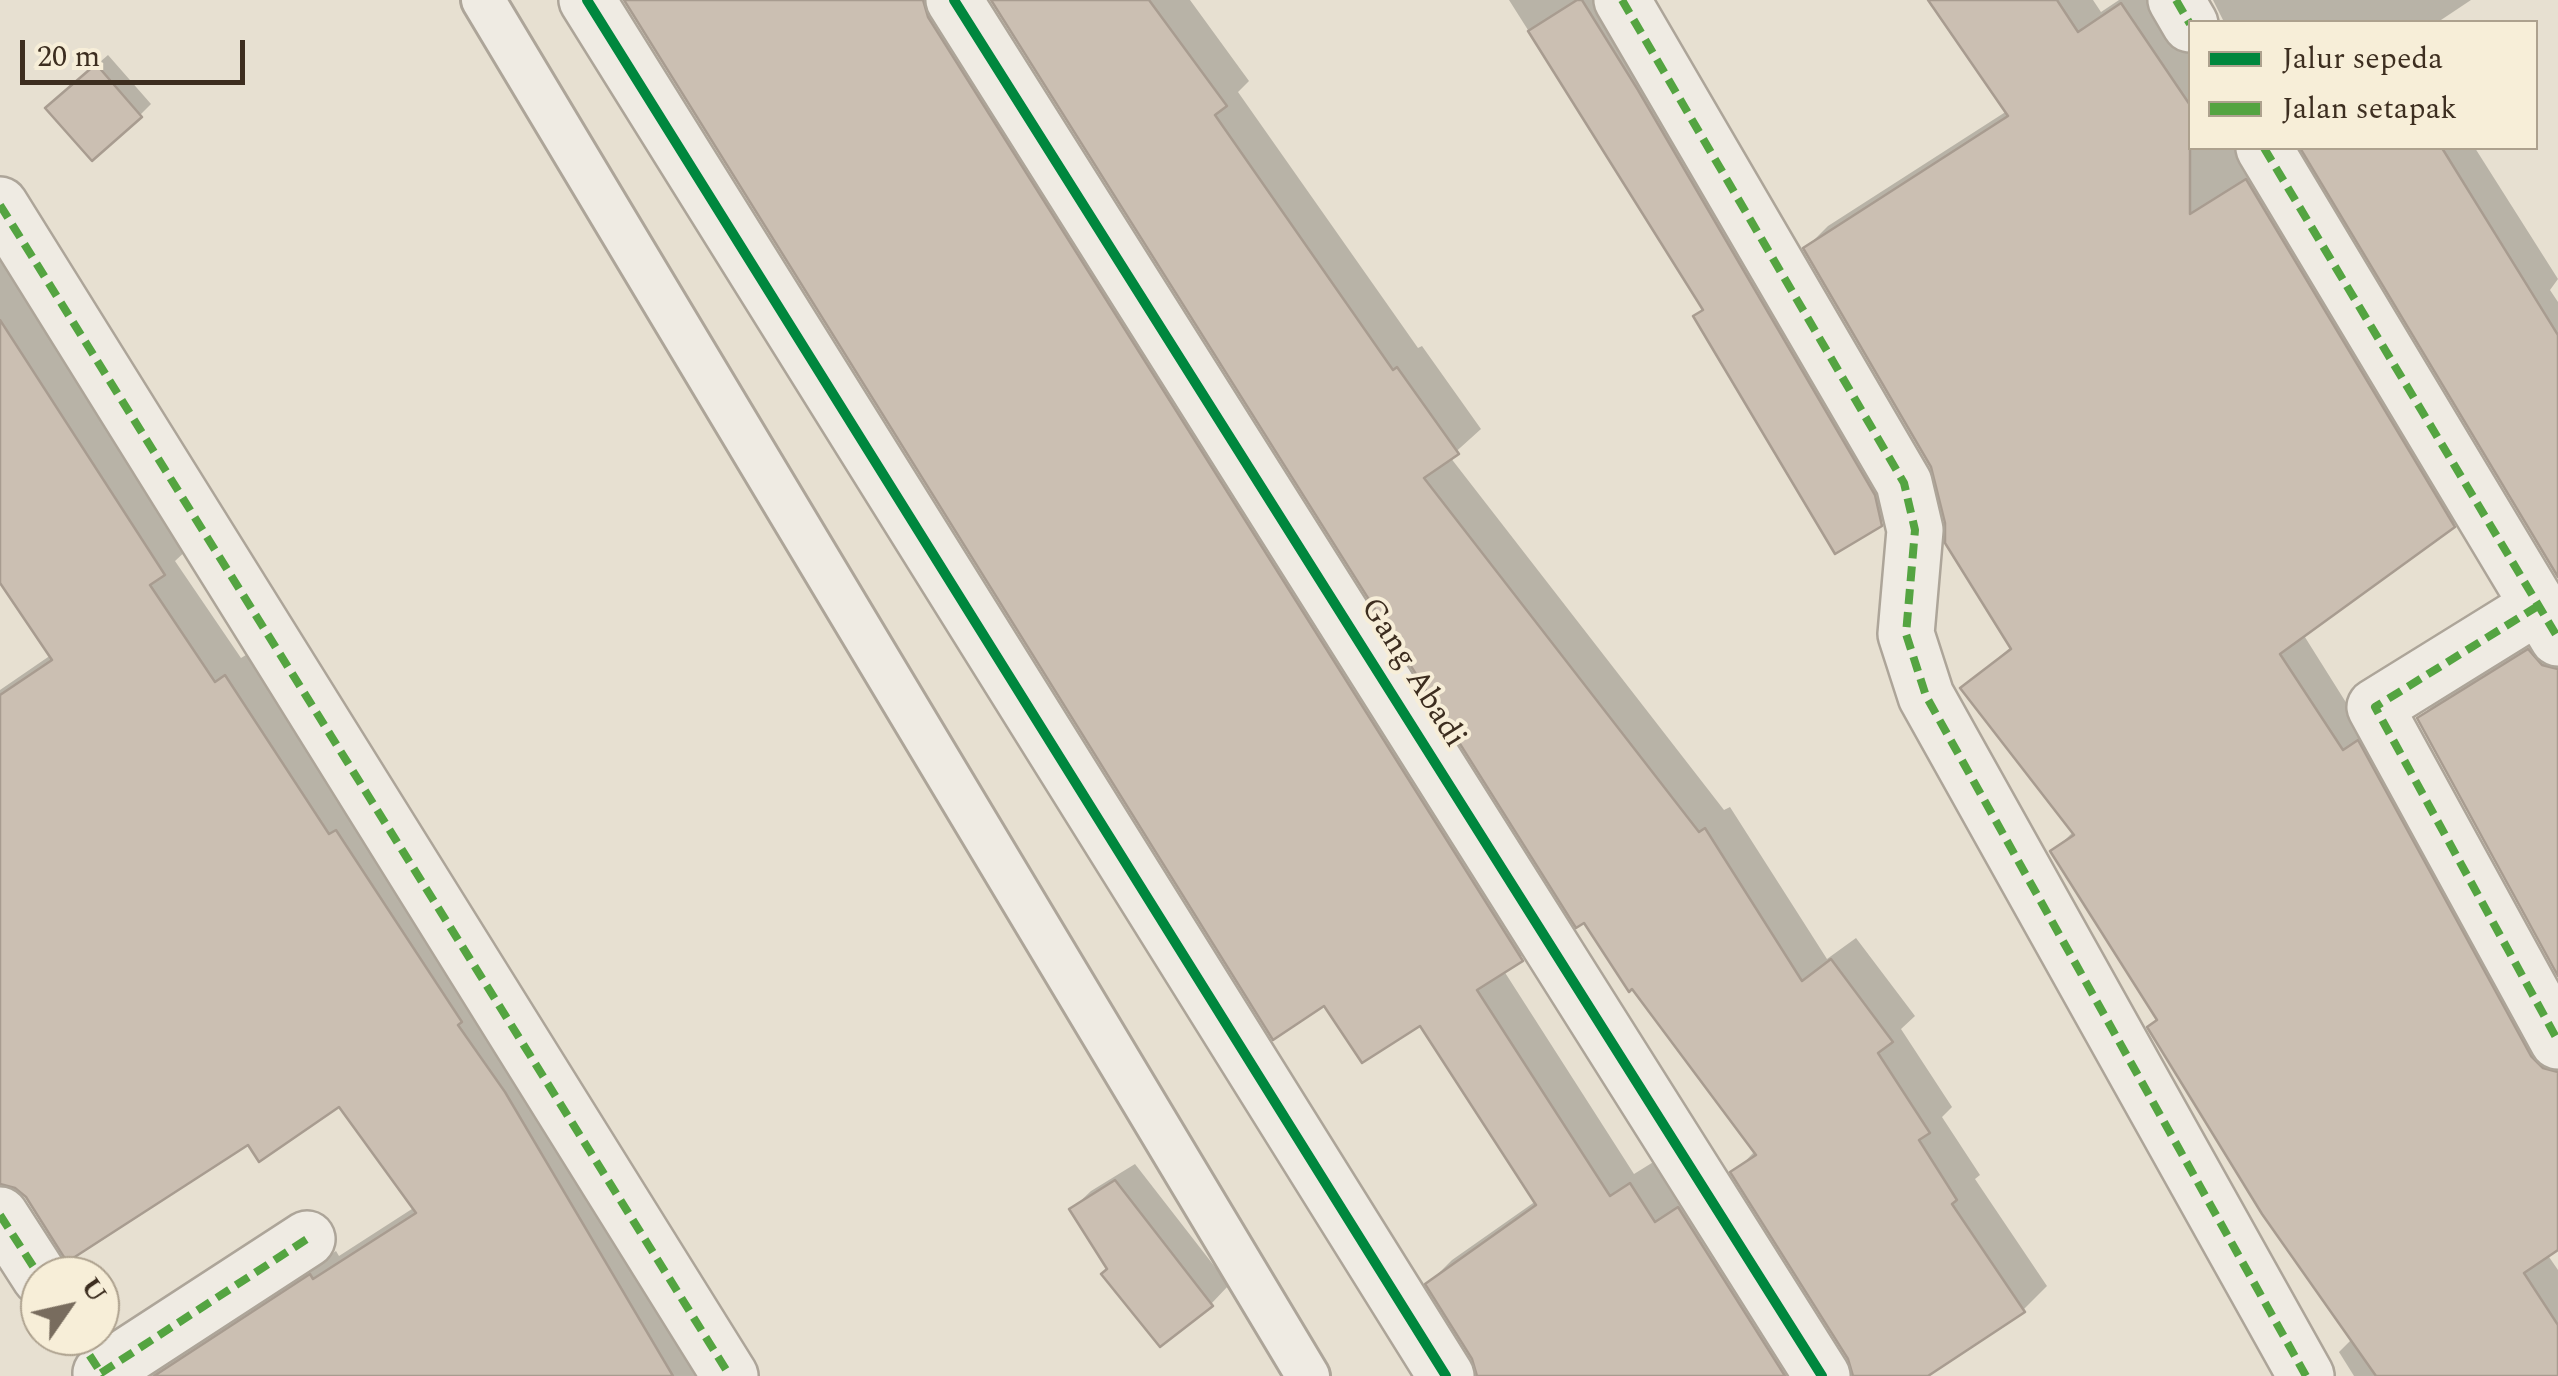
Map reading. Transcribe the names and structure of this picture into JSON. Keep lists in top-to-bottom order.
{
  "streets": {
    "street": ["Gang Abadi"]
  },
  "legend": ["Jalur sepeda", "Jalan setapak"],
  "scale_bar": "20 m",
  "north": "top right"
}
